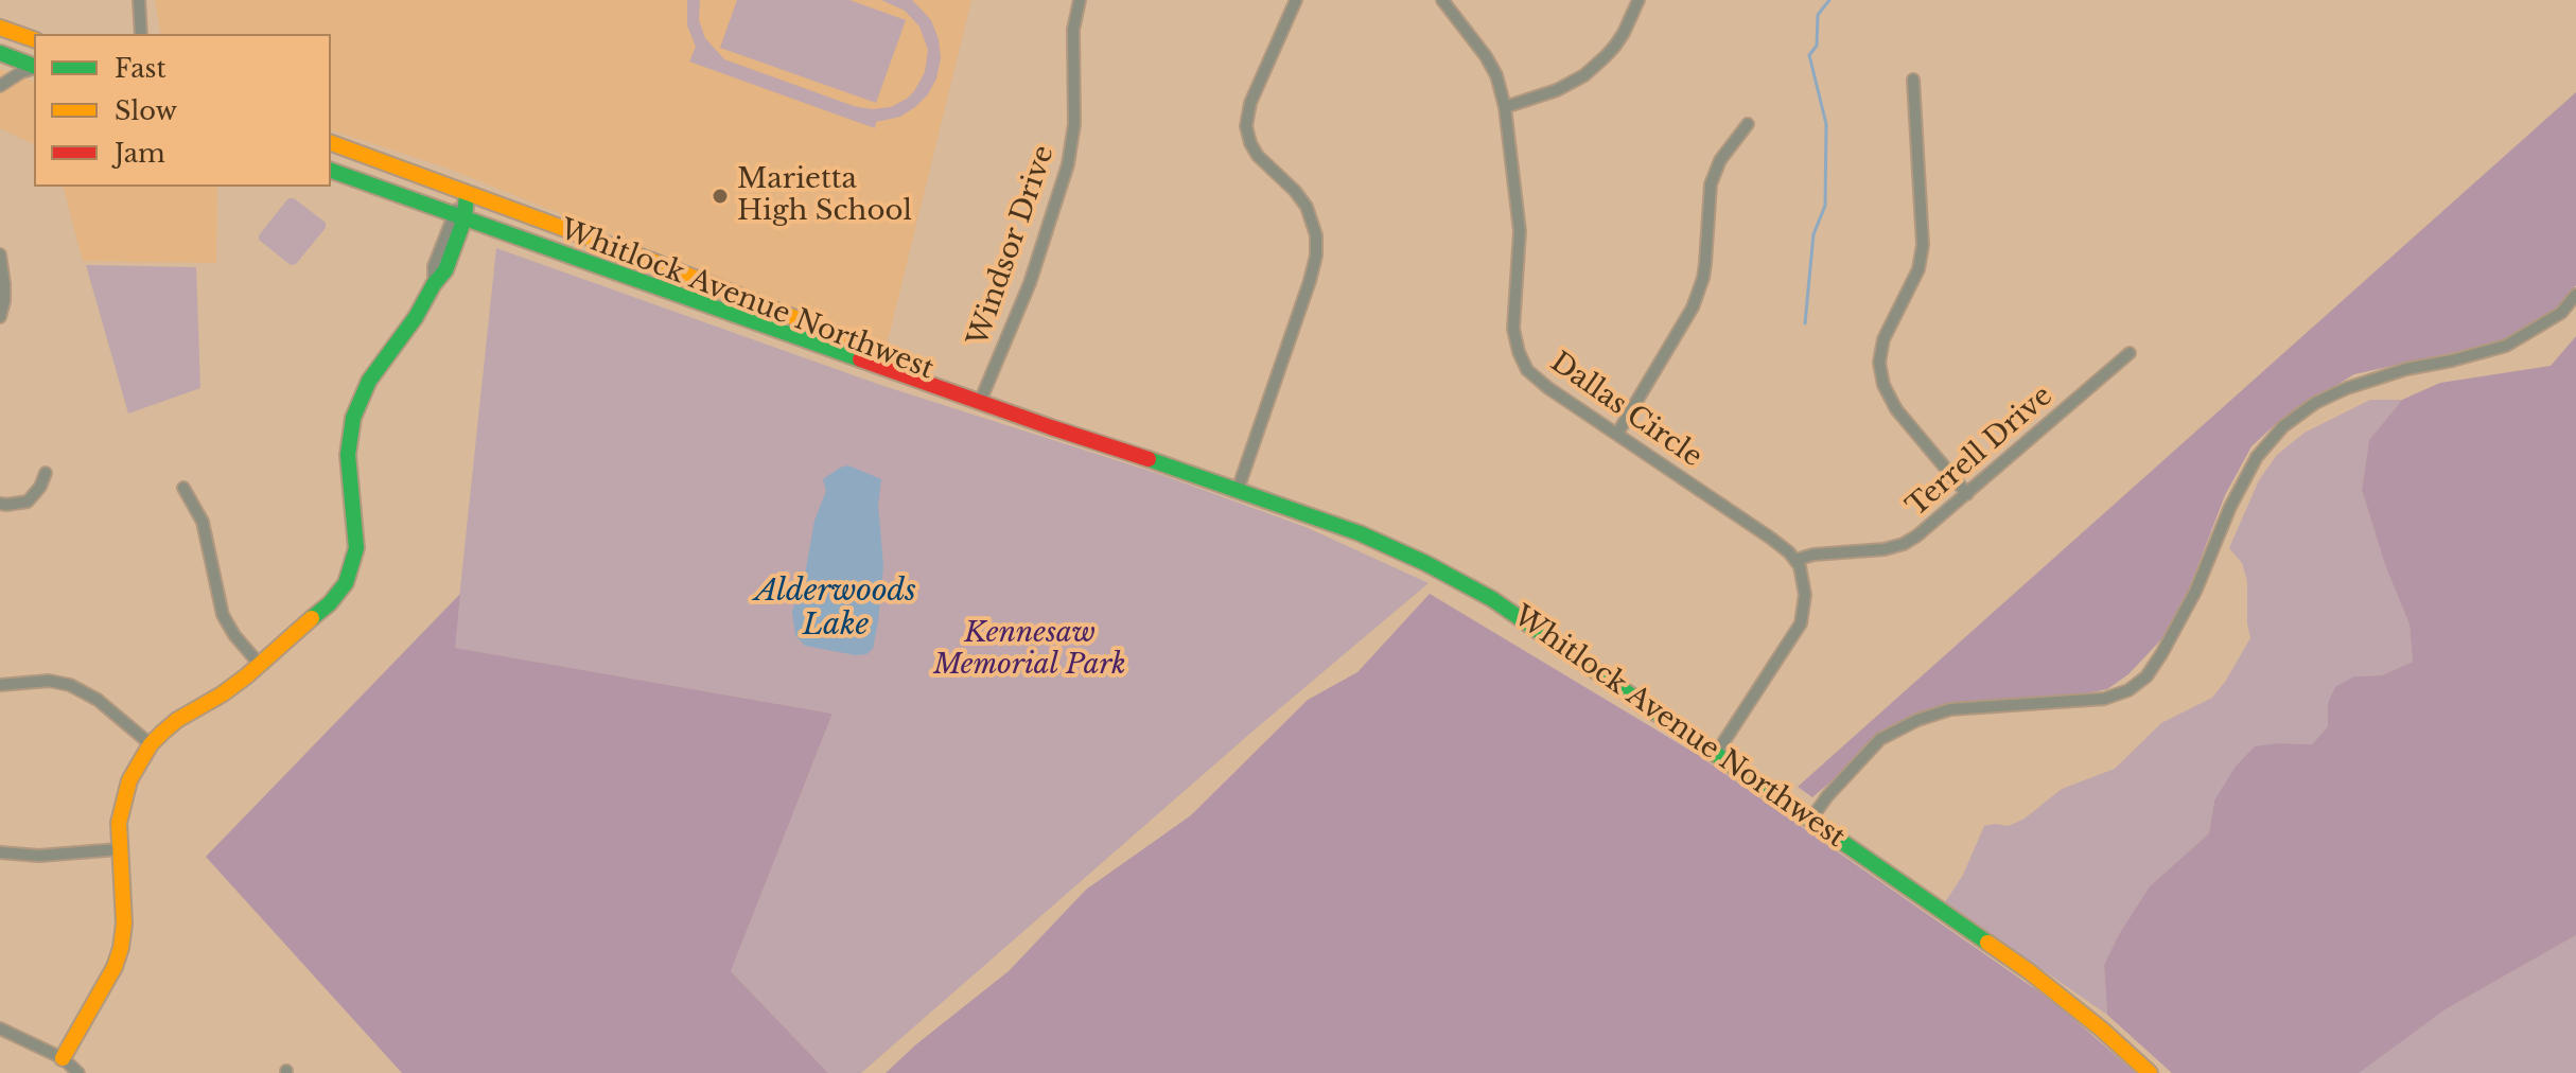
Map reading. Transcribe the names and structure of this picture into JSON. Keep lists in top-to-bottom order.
{
  "streets": {
    "main road": ["Whitlock Avenue Northwest"],
    "street": ["Windsor Drive", "Dallas Circle", "Terrell Drive"]
  },
  "crossings": [
    ["Windsor Drive", "Whitlock Avenue Northwest"],
    ["Dallas Circle", "Terrell Drive"]
  ],
  "water": ["Alderwoods Lake"],
  "parks": ["Kennesaw Memorial Park"],
  "places": ["Marietta High School"],
  "legend": ["Fast", "Slow", "Jam"]
}
